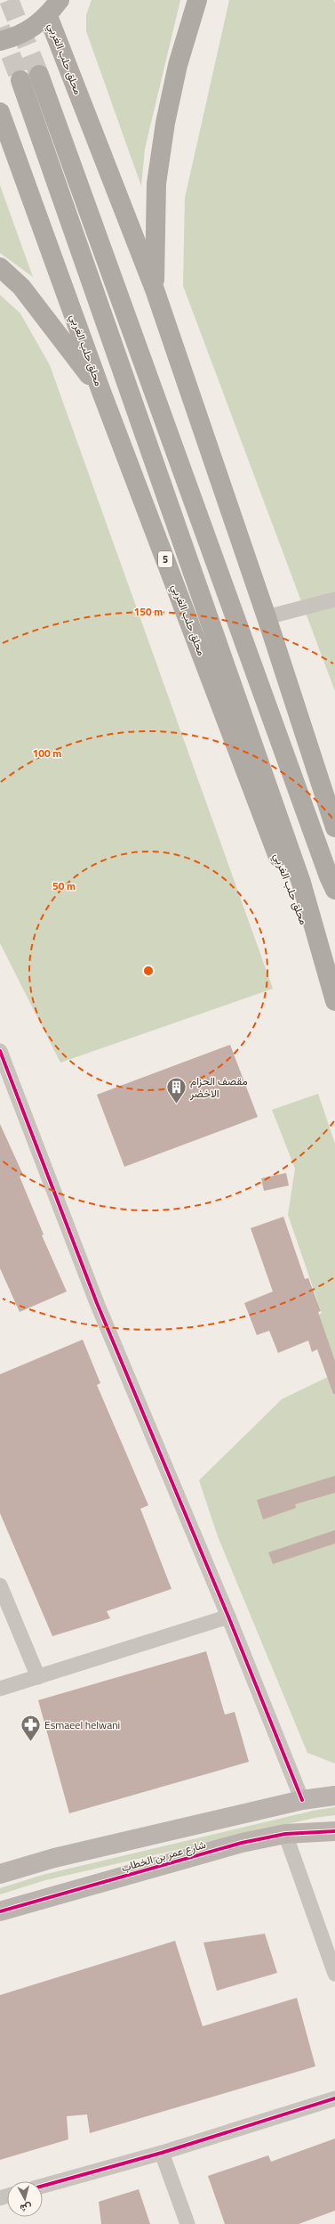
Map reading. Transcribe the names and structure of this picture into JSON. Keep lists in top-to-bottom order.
{
  "streets": {
    "highway": ["محلق حلب الغربي", "5"],
    "street": ["شارع عمر بن الخطاب"]
  },
  "places": {
    "building": ["مقصف الحزام الاخضر"],
    "pharmacy": ["Esmaeel helwani"]
  },
  "north": "bottom",
  "rings": ["150 m", "100 m", "50 m"]
}
